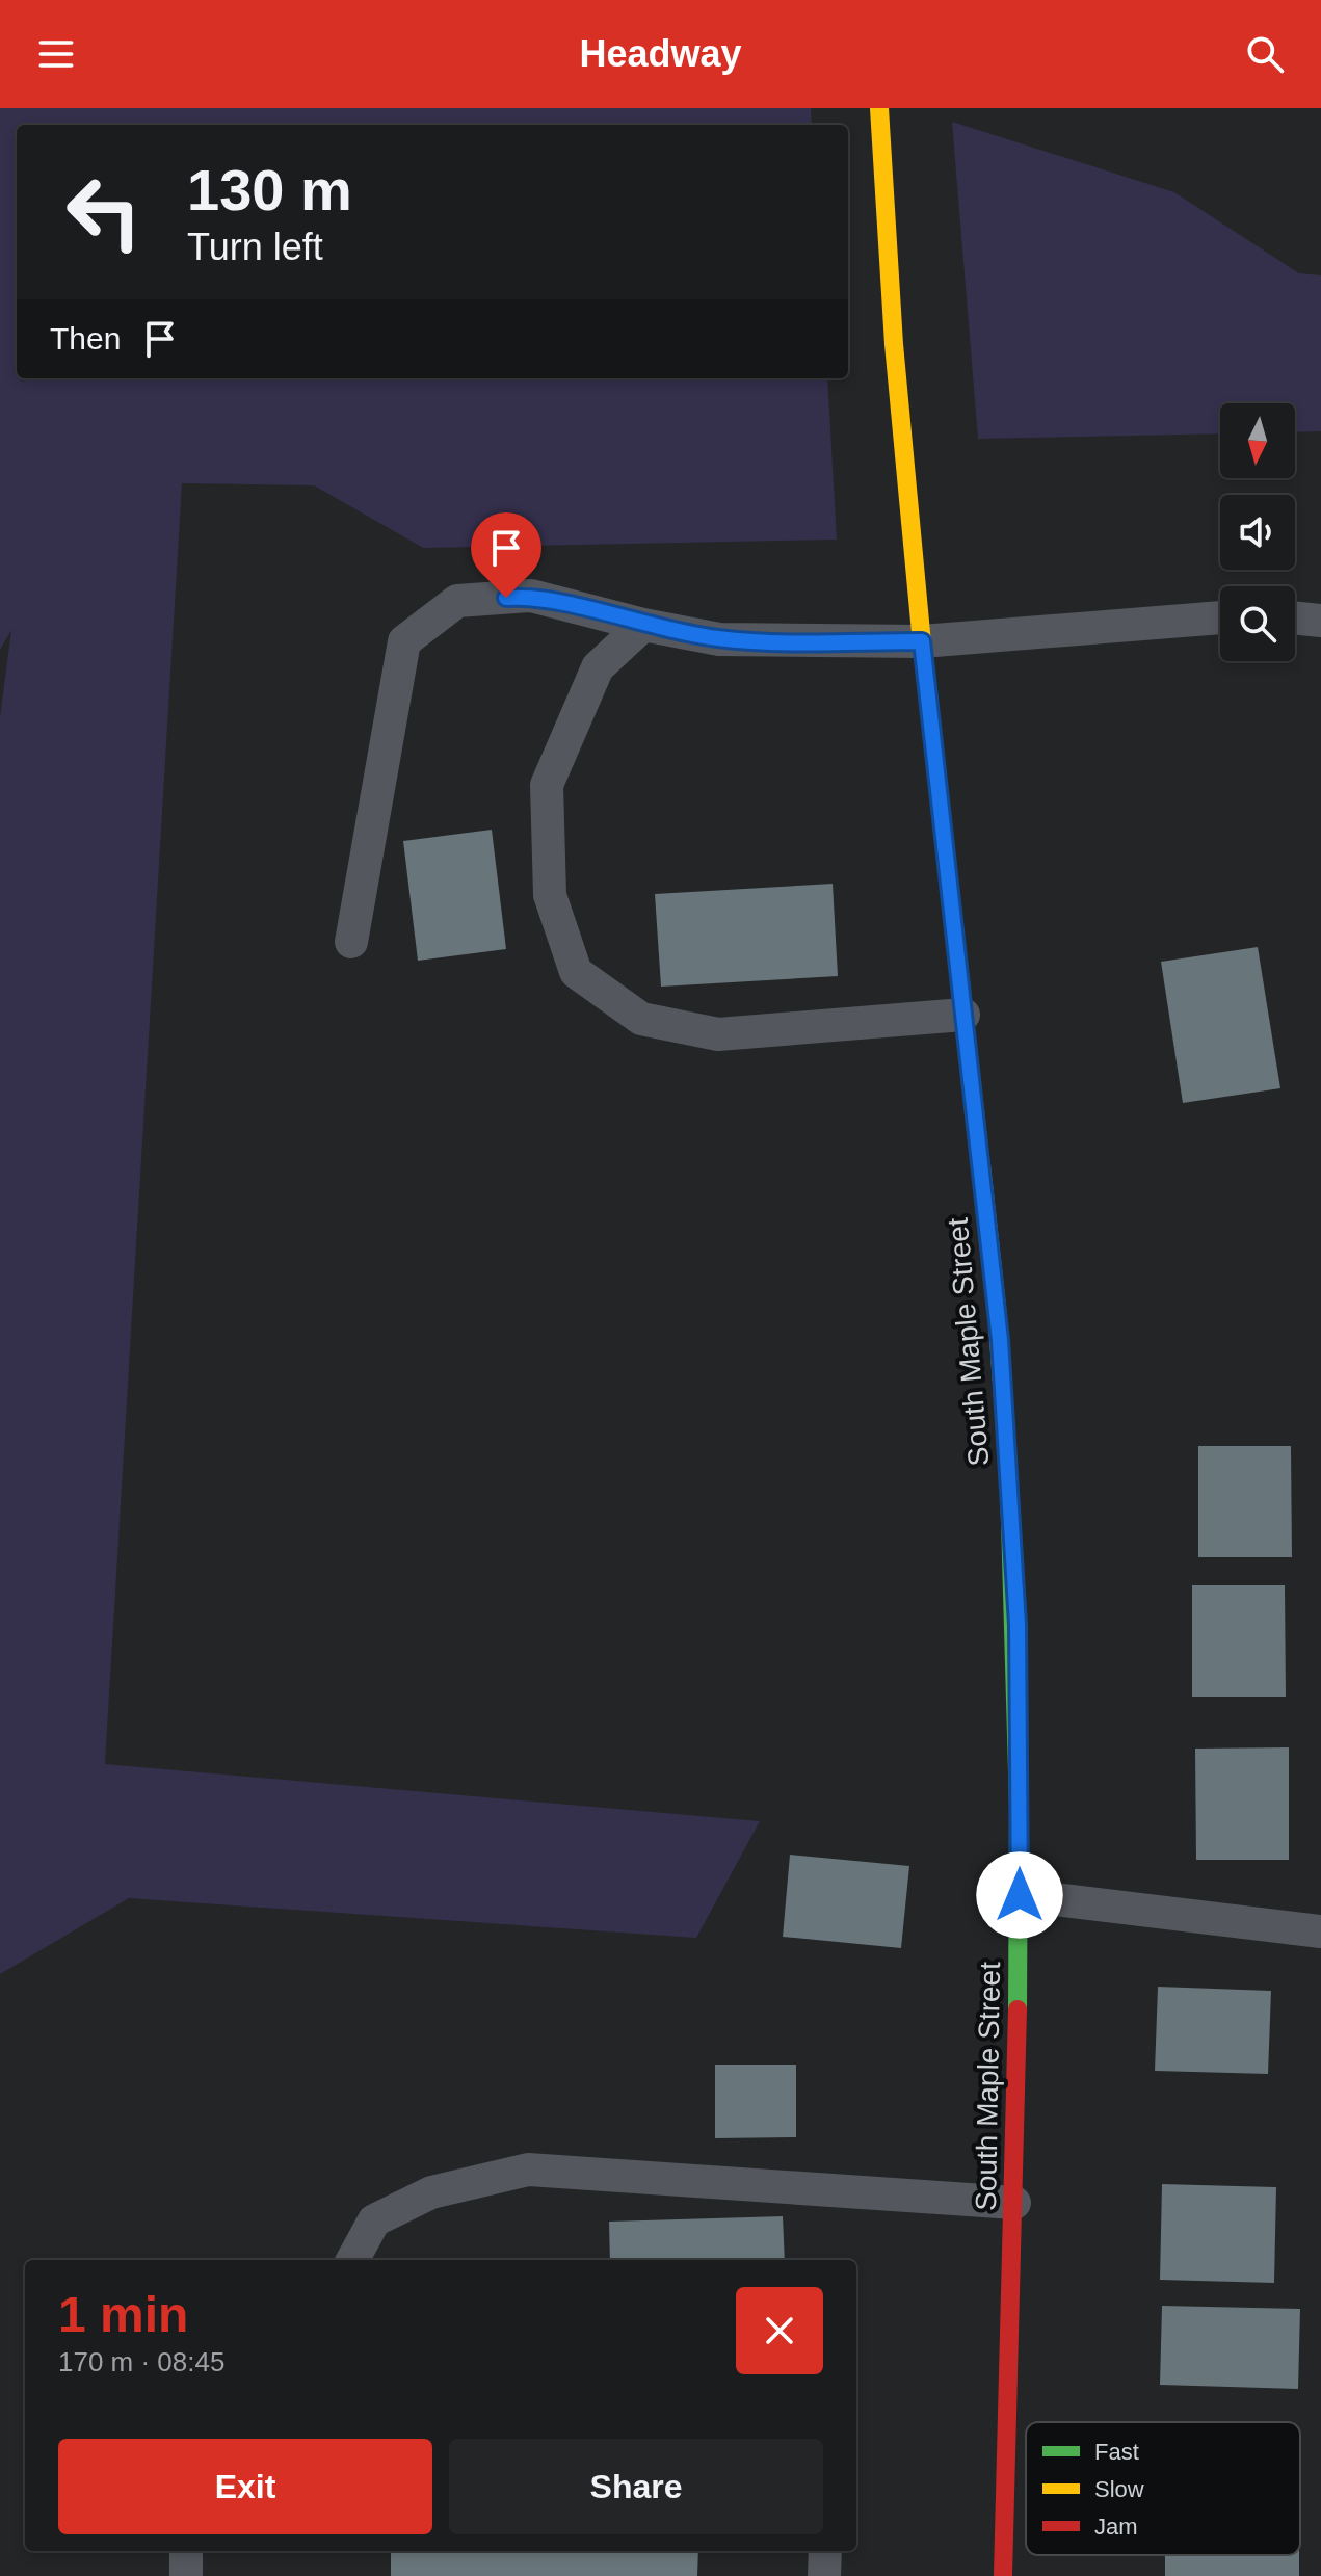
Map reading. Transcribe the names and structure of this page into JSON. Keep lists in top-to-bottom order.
{
  "streets": {
    "street": ["South Maple Street"]
  },
  "legend": ["Fast", "Slow", "Jam"],
  "north": "bottom",
  "page": {
    "header": "Headway",
    "turn": ["130 m", "Turn left"],
    "then": "Then",
    "heading": ["1 min", "170 m · 08:45"],
    "buttons": ["Exit", "Share"]
  }
}
